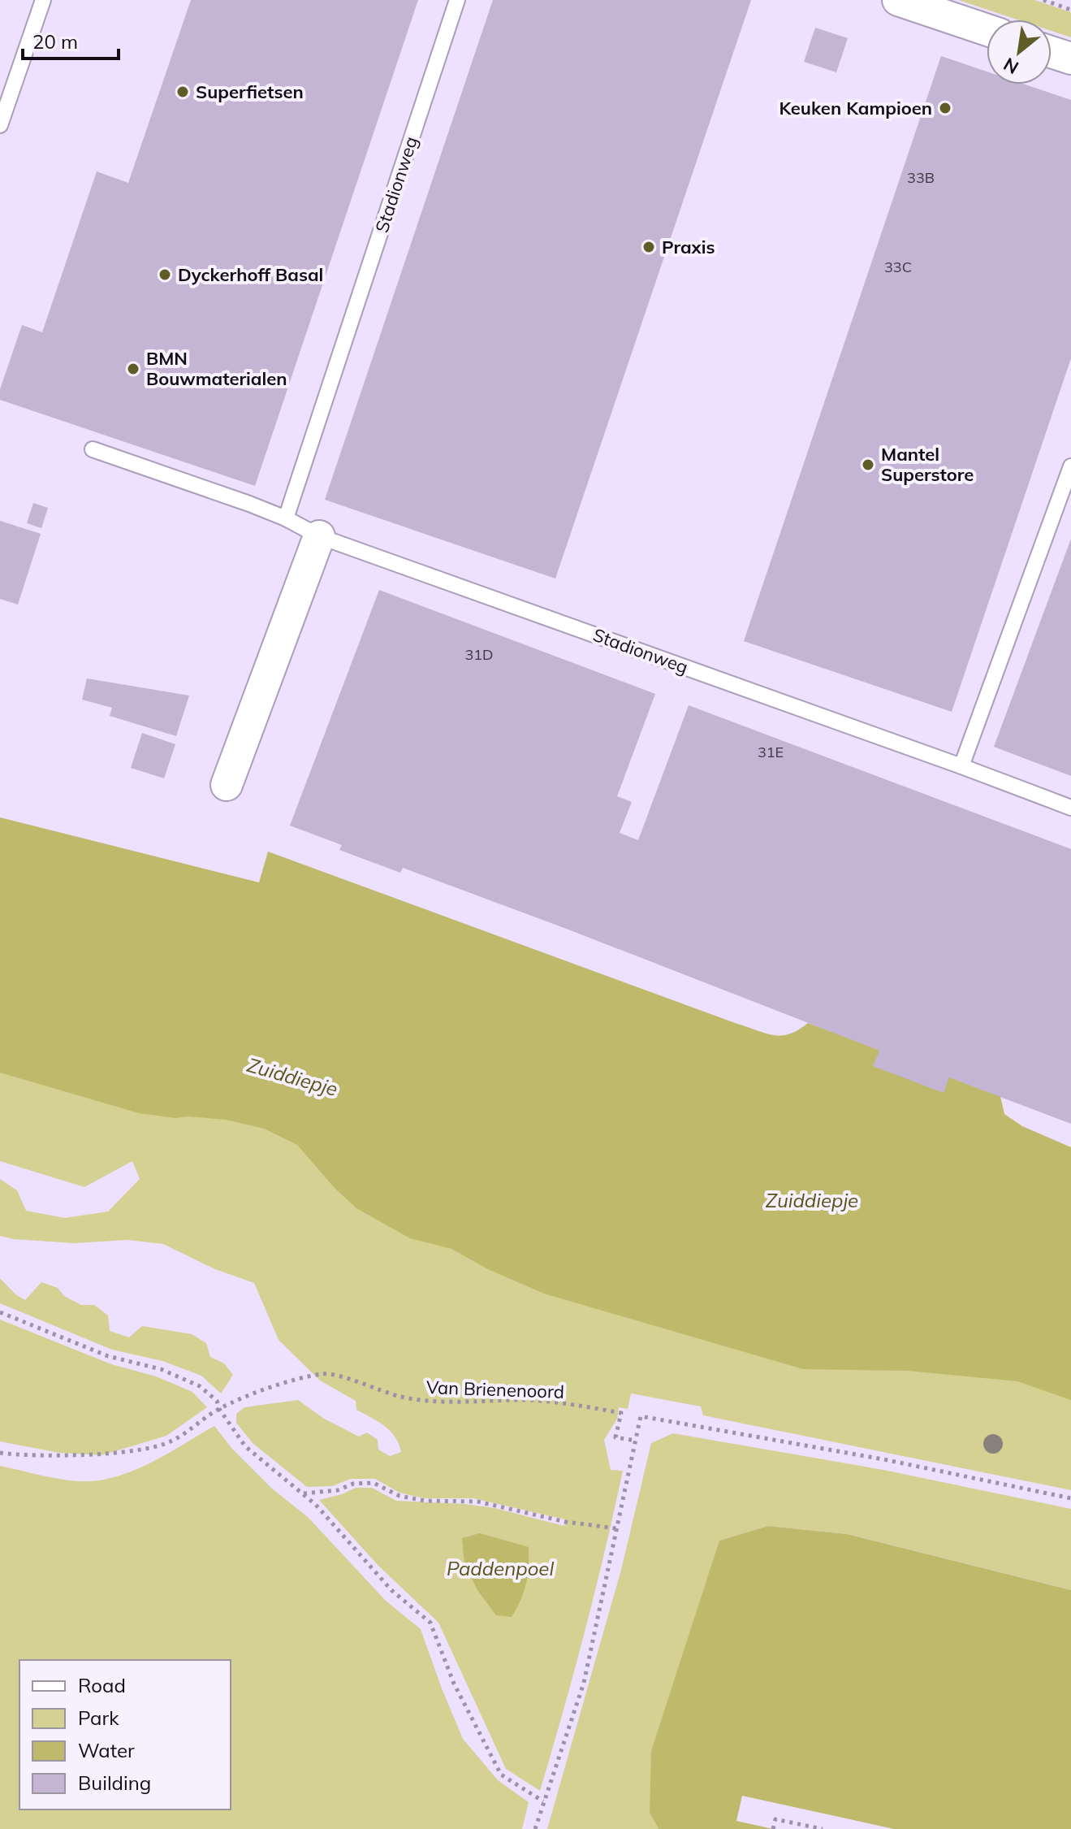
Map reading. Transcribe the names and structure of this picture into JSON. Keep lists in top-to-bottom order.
{
  "streets": {
    "lane": ["Stadionweg"],
    "path": ["Van Brienenoord"]
  },
  "water": ["Zuiddiepje", "Paddenpoel"],
  "places": [
    "Superfietsen",
    "Keuken Kampioen",
    "Praxis",
    "Dyckerhoff Basal",
    "BMN Bouwmaterialen",
    "Mantel Superstore"
  ],
  "house_numbers": [
    "33B",
    "33C",
    "31D",
    "31E"
  ],
  "legend": [
    "Road",
    "Park",
    "Water",
    "Building"
  ],
  "scale_bar": "20 m",
  "north": "bottom left"
}
